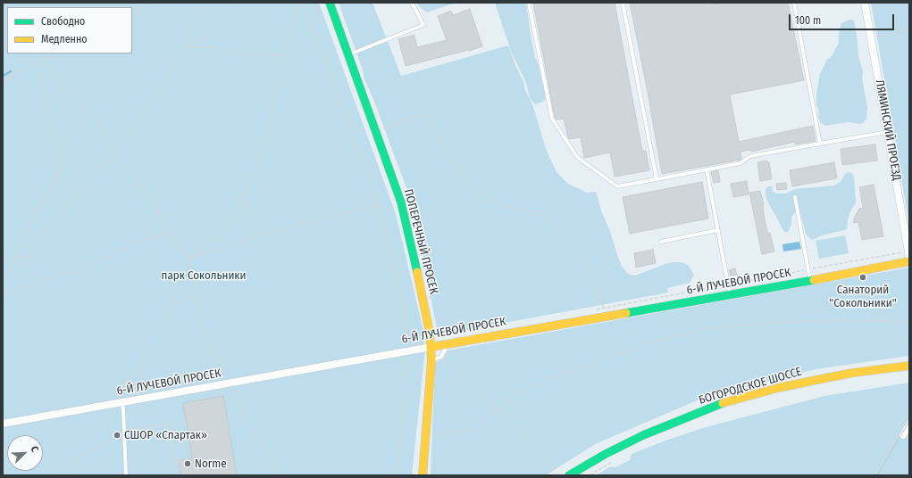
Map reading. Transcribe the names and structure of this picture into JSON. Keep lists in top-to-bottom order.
{
  "streets": {
    "street": [
      "ЛЯМИНСКИЙ ПРОЕЗД",
      "ПОПЕРЕЧНЫЙ ПРОСЕК",
      "6-Й ЛУЧЕВОЙ ПРОСЕК",
      "БОГОРОДСКОЕ ШОССЕ"
    ]
  },
  "crossings": [
    ["ПОПЕРЕЧНЫЙ ПРОСЕК", "6-Й ЛУЧЕВОЙ ПРОСЕК"]
  ],
  "parks": ["парк Сокольники"],
  "places": ["Санаторий \"Сокольники\"", "СШОР «Спартак»", "Norme"],
  "legend": ["Свободно", "Медленно"],
  "scale_bar": "100 m",
  "north": "top right"
}
